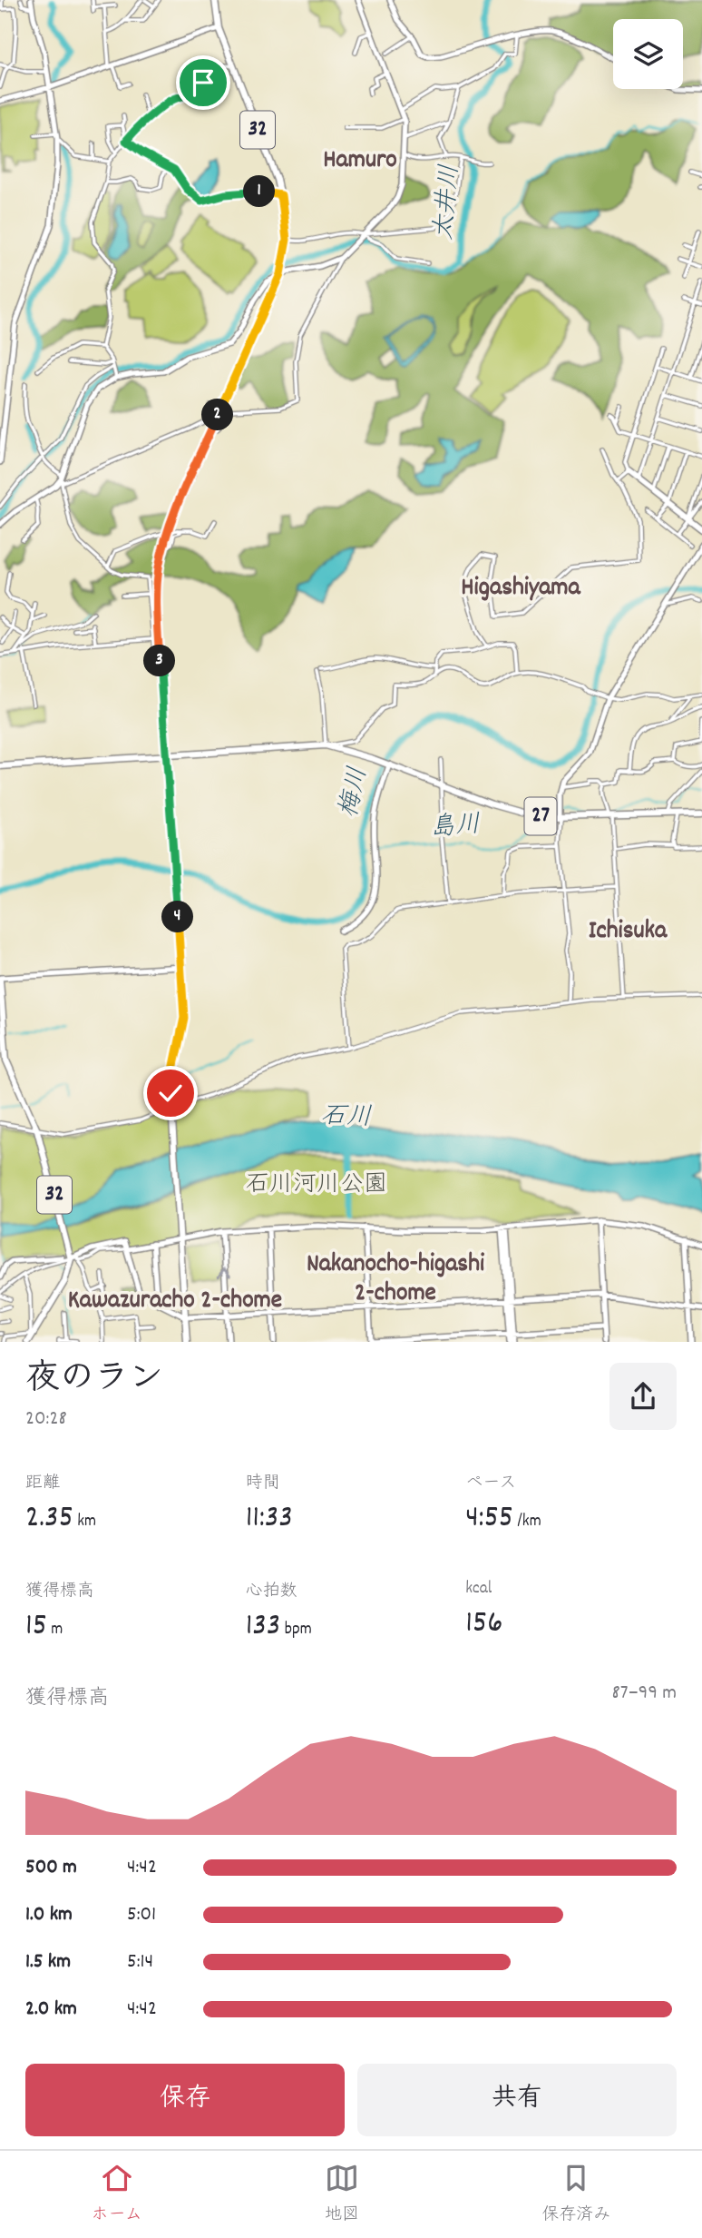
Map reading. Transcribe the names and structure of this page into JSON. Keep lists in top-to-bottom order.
{
  "streets": {
    "main road": ["32", "27"]
  },
  "crossings": [
    ["32", "27"]
  ],
  "districts": [
    "Hamuro",
    "Higashiyama",
    "Ichisuka",
    "Nakanocho-higashi 2-chome",
    "Kawazuracho 2-chome"
  ],
  "water": [
    "太井川",
    "梅川",
    "島川",
    "石川"
  ],
  "parks": ["石川河川公園"],
  "page": {
    "pins": [
      "1",
      "2",
      "3",
      "4"
    ],
    "heading": ["夜のラン", "20:28"],
    "stats": [
      ["距離", "2.35 km"],
      ["時間", "11:33"],
      ["ペース", "4:55 /km"],
      ["獲得標高", "15 m"],
      ["心拍数", "133 bpm"],
      ["kcal", "156"]
    ],
    "chart": ["獲得標高", "87–99 m"],
    "list": [
      {
        "name": "500 m",
        "note": "4:42"
      },
      {
        "name": "1.0 km",
        "note": "5:01"
      },
      {
        "name": "1.5 km",
        "note": "5:14"
      },
      {
        "name": "2.0 km",
        "note": "4:42"
      }
    ],
    "buttons": ["保存", "共有"],
    "tabs": ["ホーム", "地図", "保存済み"]
  }
}
